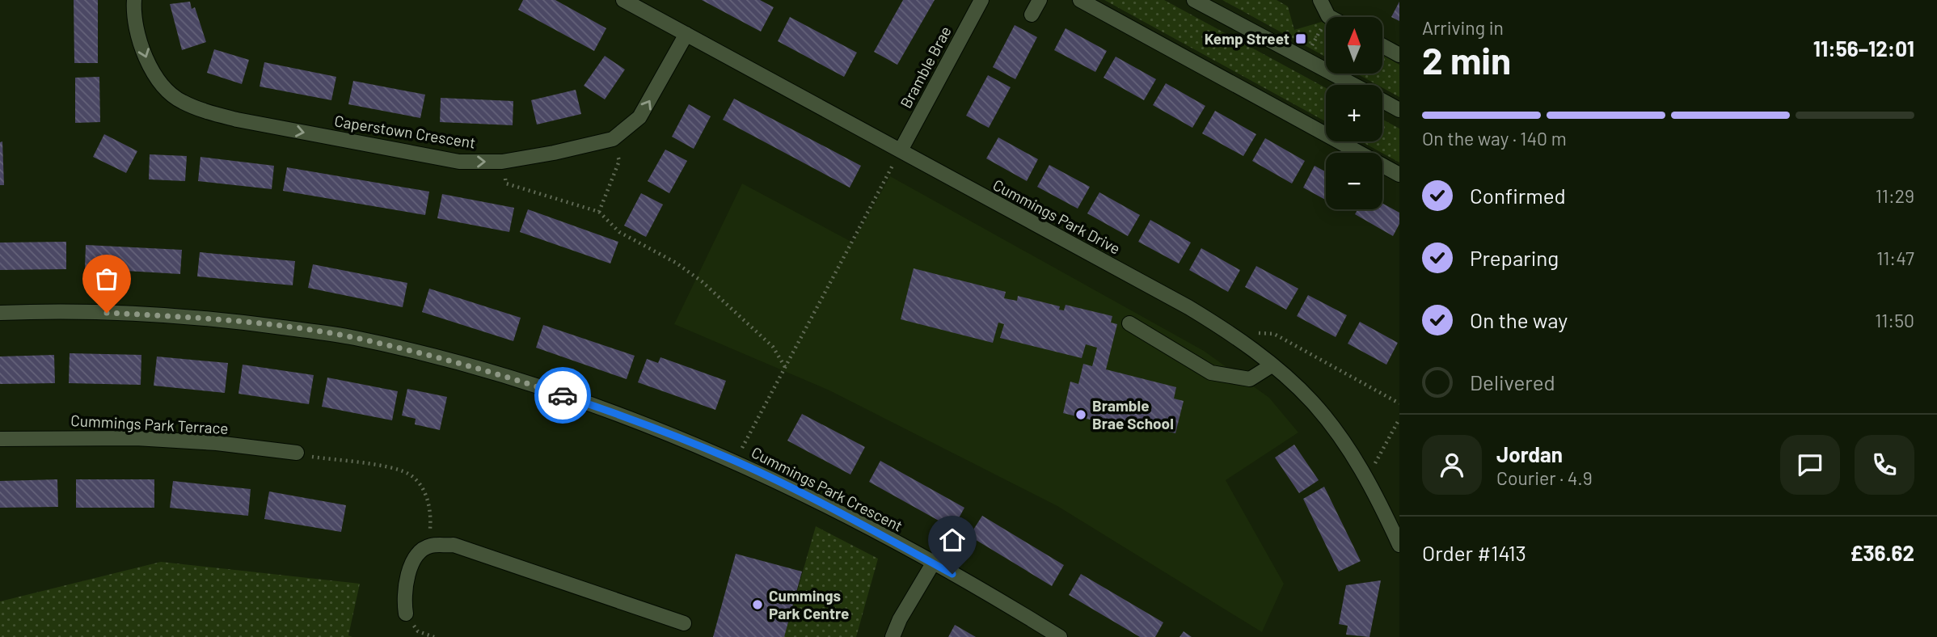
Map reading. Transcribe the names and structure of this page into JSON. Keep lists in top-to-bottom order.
{
  "streets": {
    "street": [
      "Bramble Brae",
      "Caperstown Crescent",
      "Cummings Park Drive",
      "Cummings Park Terrace",
      "Cummings Park Crescent"
    ]
  },
  "crossings": [
    ["Bramble Brae", "Cummings Park Drive"],
    ["Caperstown Crescent", "Cummings Park Drive"]
  ],
  "places": {
    "transit": ["Kemp Street"],
    "other": ["Bramble Brae School", "Cummings Park Centre"]
  },
  "north": "top",
  "page": {
    "heading": ["2 min", "Arriving in", "11:56–12:01"],
    "panel": [
      "Jordan",
      "Courier · 4.9",
      "Order #1413",
      "£36.62"
    ],
    "map_buttons": ["+", "−"],
    "bar": "On the way · 140 m",
    "list": [
      ["Confirmed", "11:29"],
      ["Preparing", "11:47"],
      ["On the way", "11:50"],
      "Delivered"
    ]
  }
}
